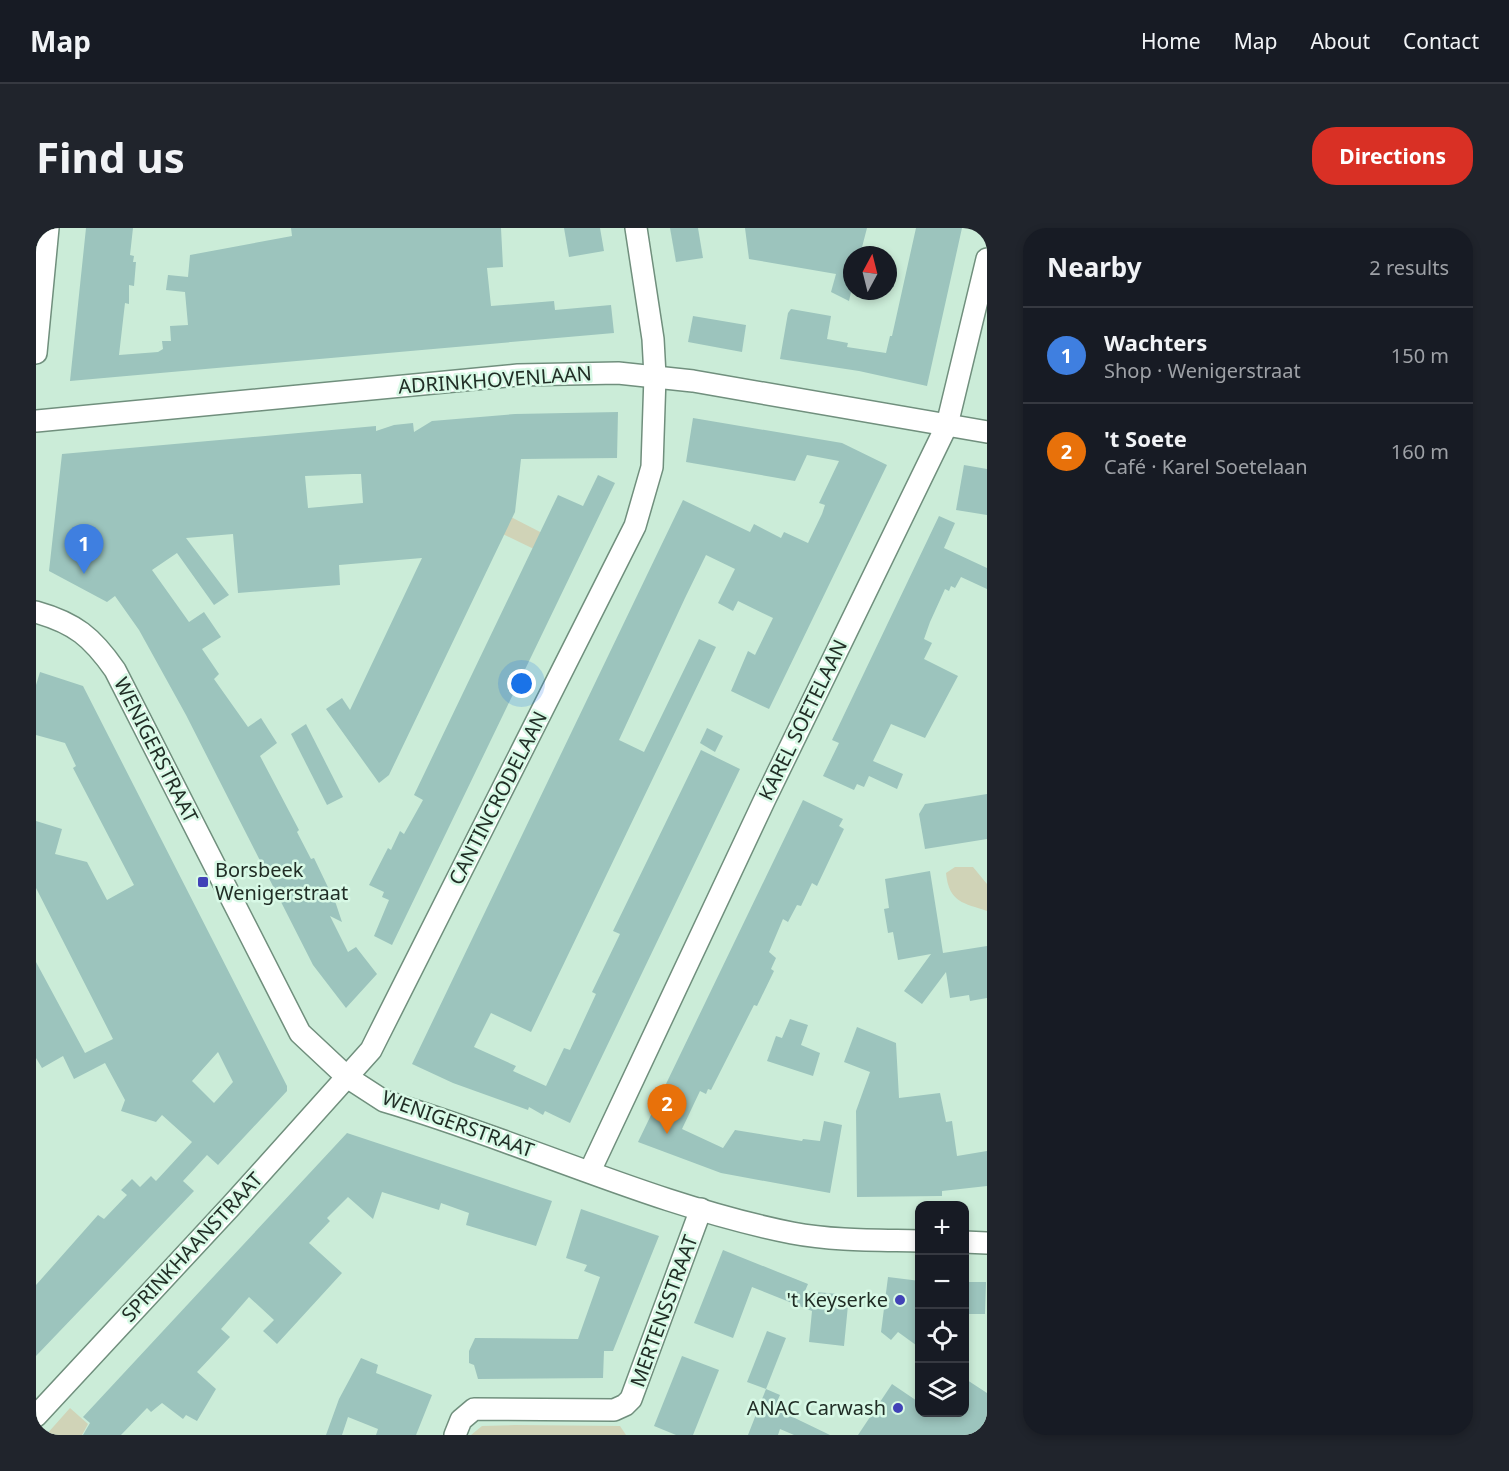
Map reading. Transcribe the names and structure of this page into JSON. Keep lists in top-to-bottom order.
{
  "streets": {
    "street": [
      "ADRINKHOVENLAAN",
      "KAREL SOETELAAN",
      "WENIGERSTRAAT",
      "CANTINCRODELAAN",
      "SPRINKHAANSTRAAT",
      "MERTENSSTRAAT"
    ]
  },
  "crossings": [
    ["ADRINKHOVENLAAN", "KAREL SOETELAAN"],
    ["ADRINKHOVENLAAN", "CANTINCRODELAAN"],
    ["KAREL SOETELAAN", "WENIGERSTRAAT"],
    ["WENIGERSTRAAT", "CANTINCRODELAAN"],
    ["WENIGERSTRAAT", "SPRINKHAANSTRAAT"],
    ["WENIGERSTRAAT", "MERTENSSTRAAT"],
    ["CANTINCRODELAAN", "SPRINKHAANSTRAAT"]
  ],
  "places": {
    "transit": ["Borsbeek Wenigerstraat"],
    "other": ["'t Keyserke", "ANAC Carwash"]
  },
  "north": "top",
  "page": {
    "header": "Map",
    "nav": [
      "Home",
      "Map",
      "About",
      "Contact"
    ],
    "buttons": "Directions",
    "title": "Find us",
    "heading": ["Nearby", "2 results"],
    "list": [
      {
        "mark": "1",
        "name": "Wachters",
        "note": "Shop · Wenigerstraat",
        "value": "150 m"
      },
      {
        "mark": "2",
        "name": "'t Soete",
        "note": "Café · Karel Soetelaan",
        "value": "160 m"
      }
    ],
    "pins": ["1", "2"],
    "map_buttons": ["+", "−"]
  }
}
